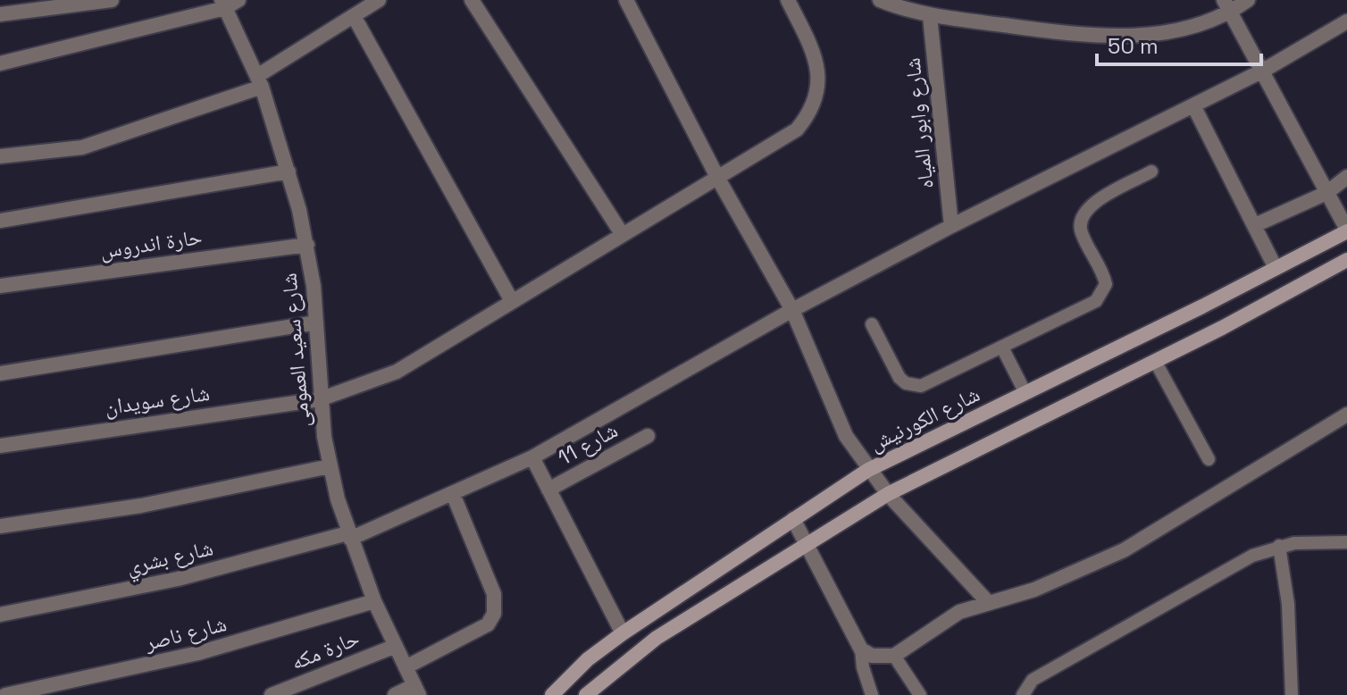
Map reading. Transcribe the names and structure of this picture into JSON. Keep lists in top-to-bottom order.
{
  "streets": {
    "main road": ["شارع الكورنيش"],
    "street": [
      "شارع وابور المياه",
      "حارة اندروس",
      "شارع سعيد العمومى",
      "شارع سويدان",
      "شارع 11",
      "شارع بشري",
      "شارع ناصر",
      "حارة مكه"
    ]
  },
  "crossings": [
    ["شارع وابور المياه", "شارع بشري"],
    ["حارة اندروس", "شارع سعيد العمومى"],
    ["شارع سعيد العمومى", "شارع سويدان"],
    ["شارع سعيد العمومى", "شارع بشري"],
    ["شارع سعيد العمومى", "شارع ناصر"],
    ["شارع سعيد العمومى", "حارة مكه"]
  ],
  "scale_bar": "50 m"
}
